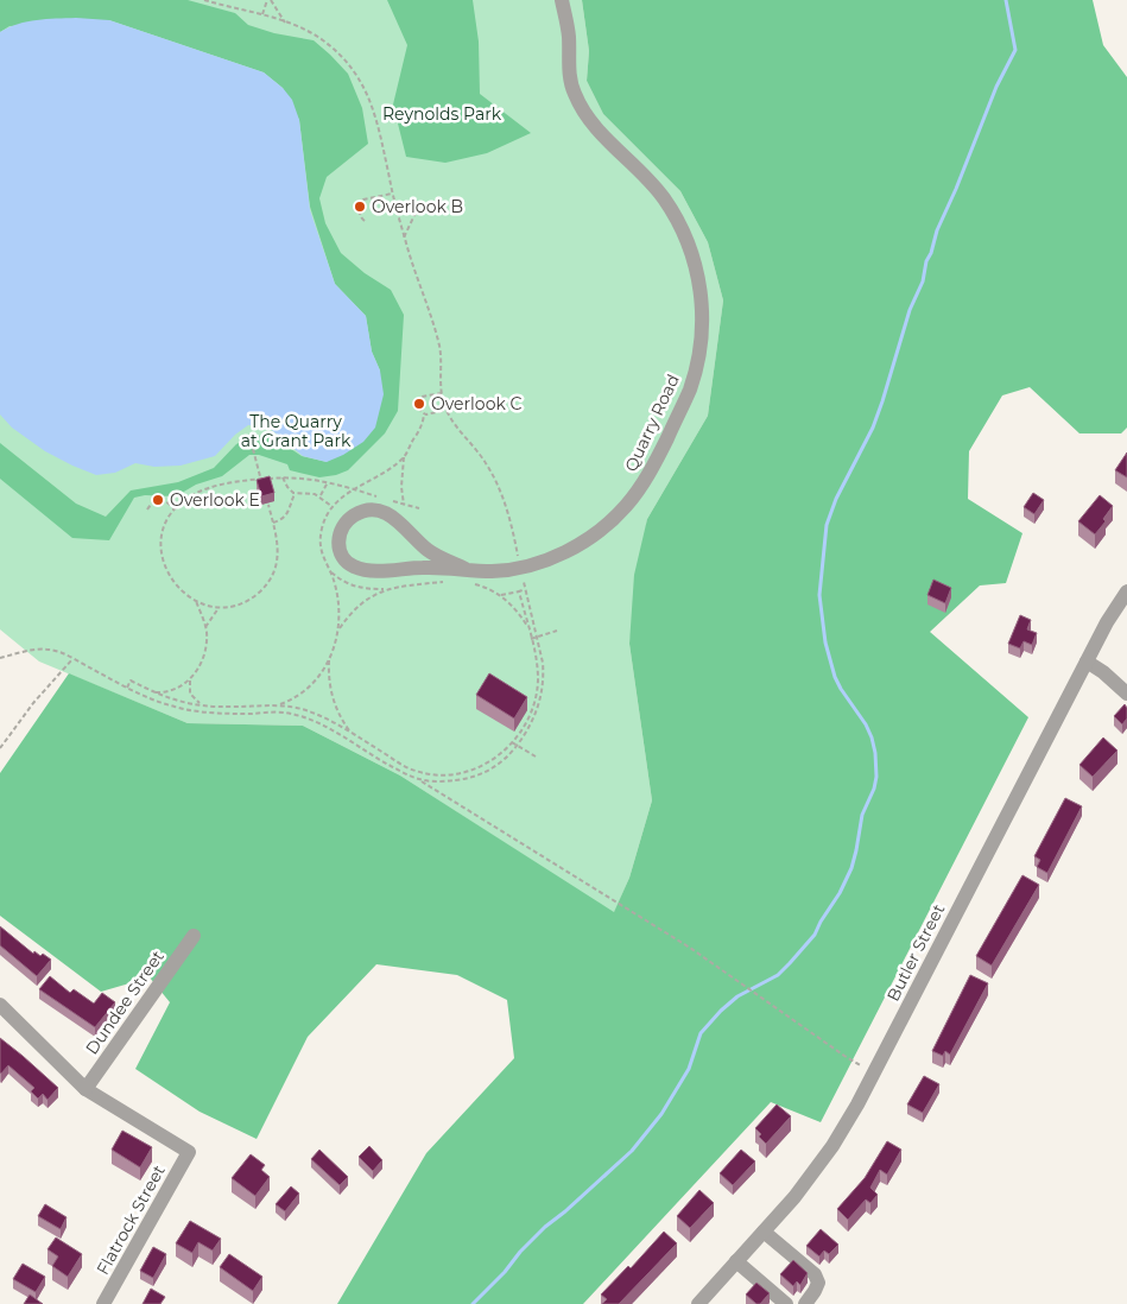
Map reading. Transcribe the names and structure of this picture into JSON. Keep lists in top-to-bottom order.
{
  "streets": {
    "street": [
      "Quarry Road",
      "Butler Street",
      "Dundee Street",
      "Flatrock Street"
    ]
  },
  "crossings": [
    ["Dundee Street", "Flatrock Street"]
  ],
  "parks": ["Reynolds Park", "The Quarry at Grant Park"],
  "places": ["Overlook B", "Overlook C", "Overlook E"]
}
